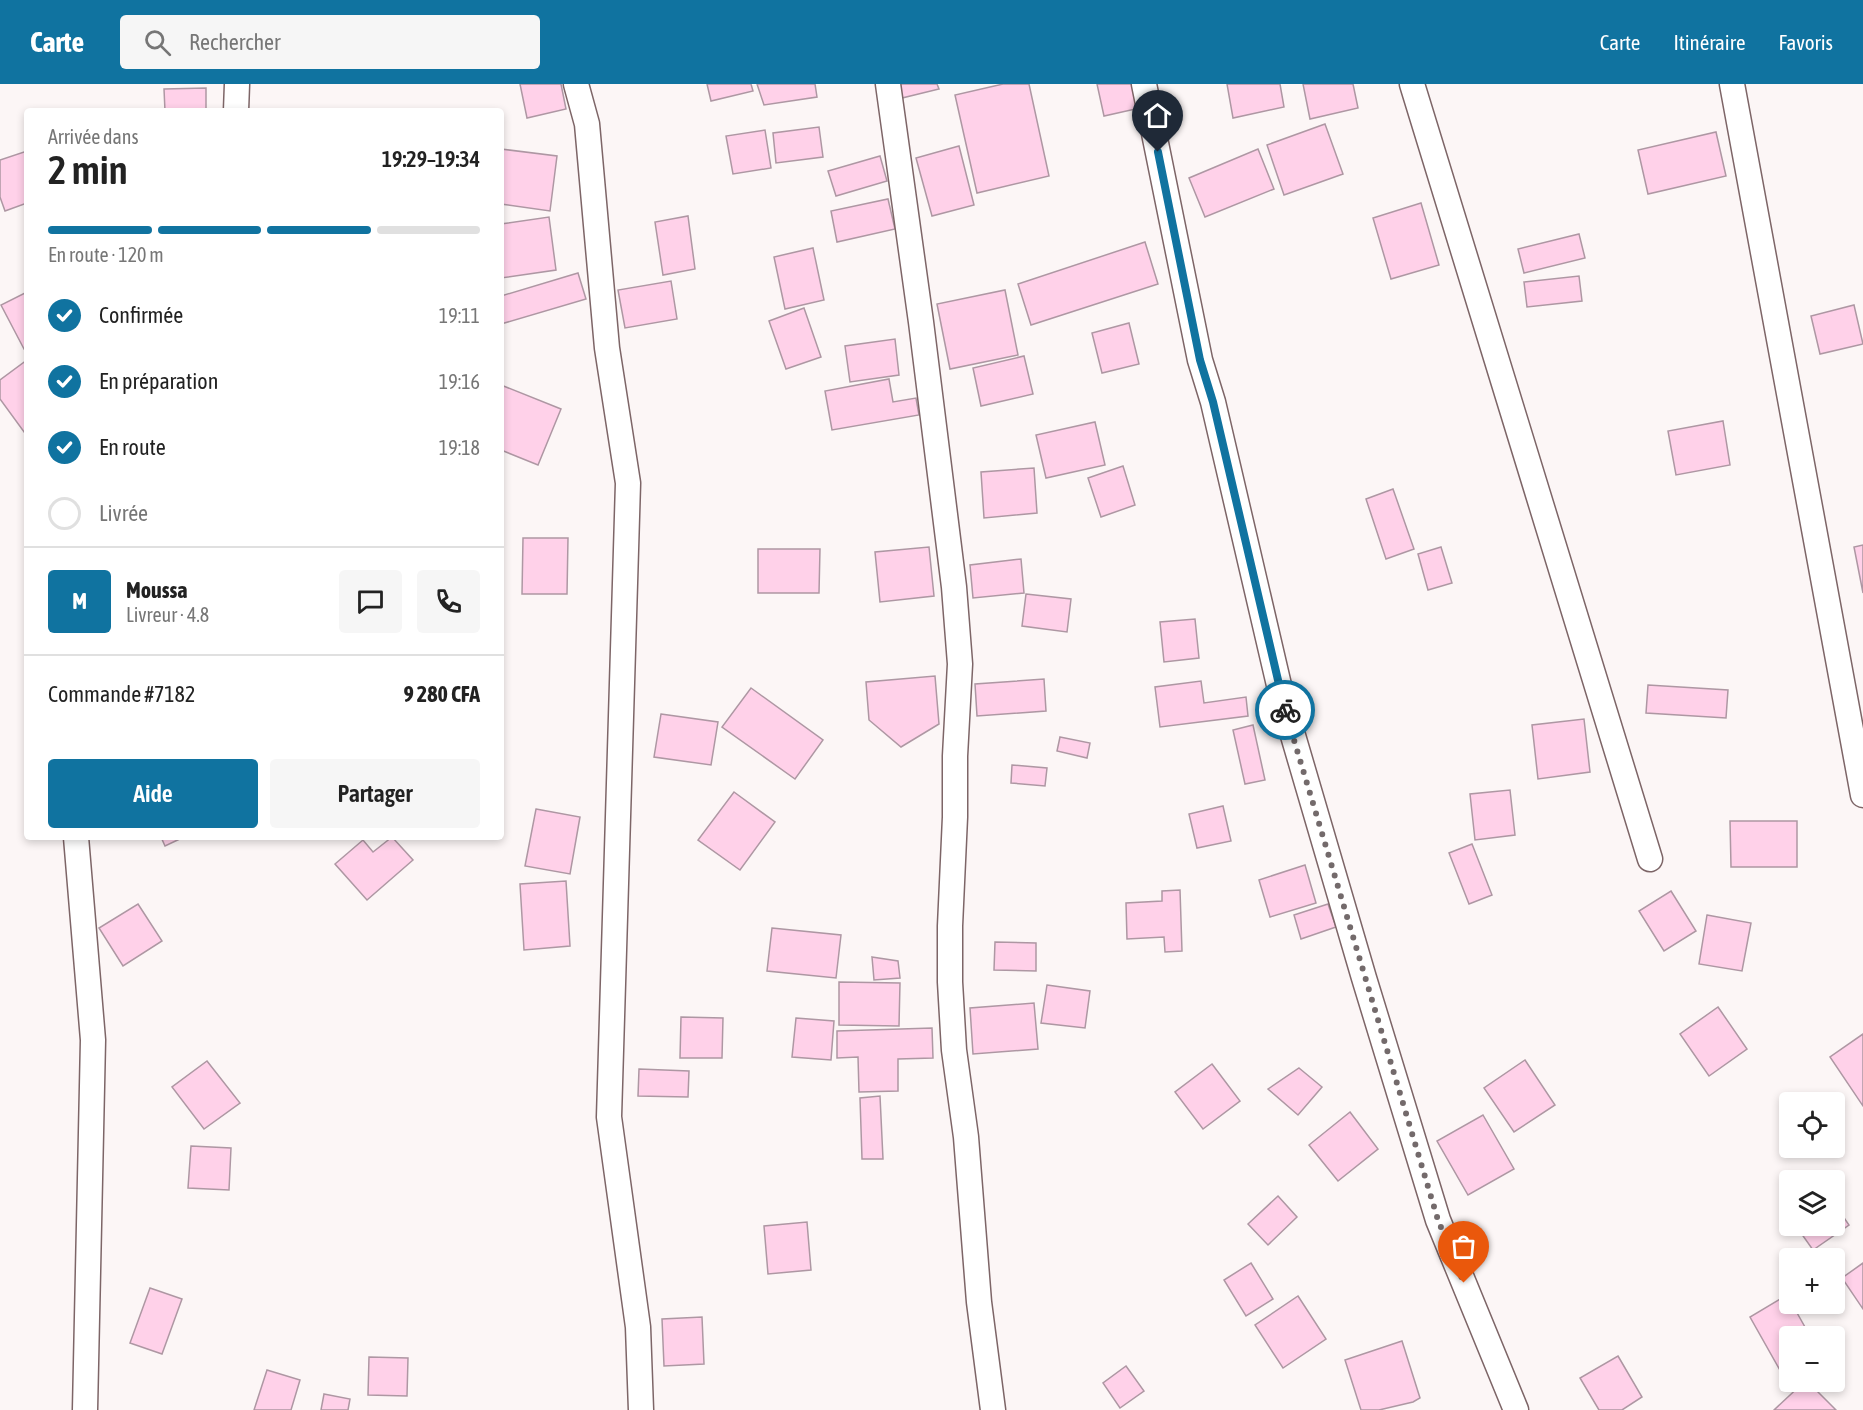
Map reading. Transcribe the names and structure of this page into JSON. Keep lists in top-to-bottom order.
{
  "page": {
    "header": "Carte",
    "search": "Rechercher",
    "nav": ["Carte", "Itinéraire", "Favoris"],
    "heading": ["2 min", "Arrivée dans", "19:29–19:34"],
    "panel": [
      "Moussa",
      "Livreur · 4.8",
      "Commande #7182",
      "9 280 CFA"
    ],
    "bar": "En route · 120 m",
    "list": [
      ["Confirmée", "19:11"],
      ["En préparation", "19:16"],
      ["En route", "19:18"],
      "Livrée"
    ],
    "round": "M",
    "buttons": ["Aide", "Partager"],
    "map_buttons": ["+", "−"]
  }
}
